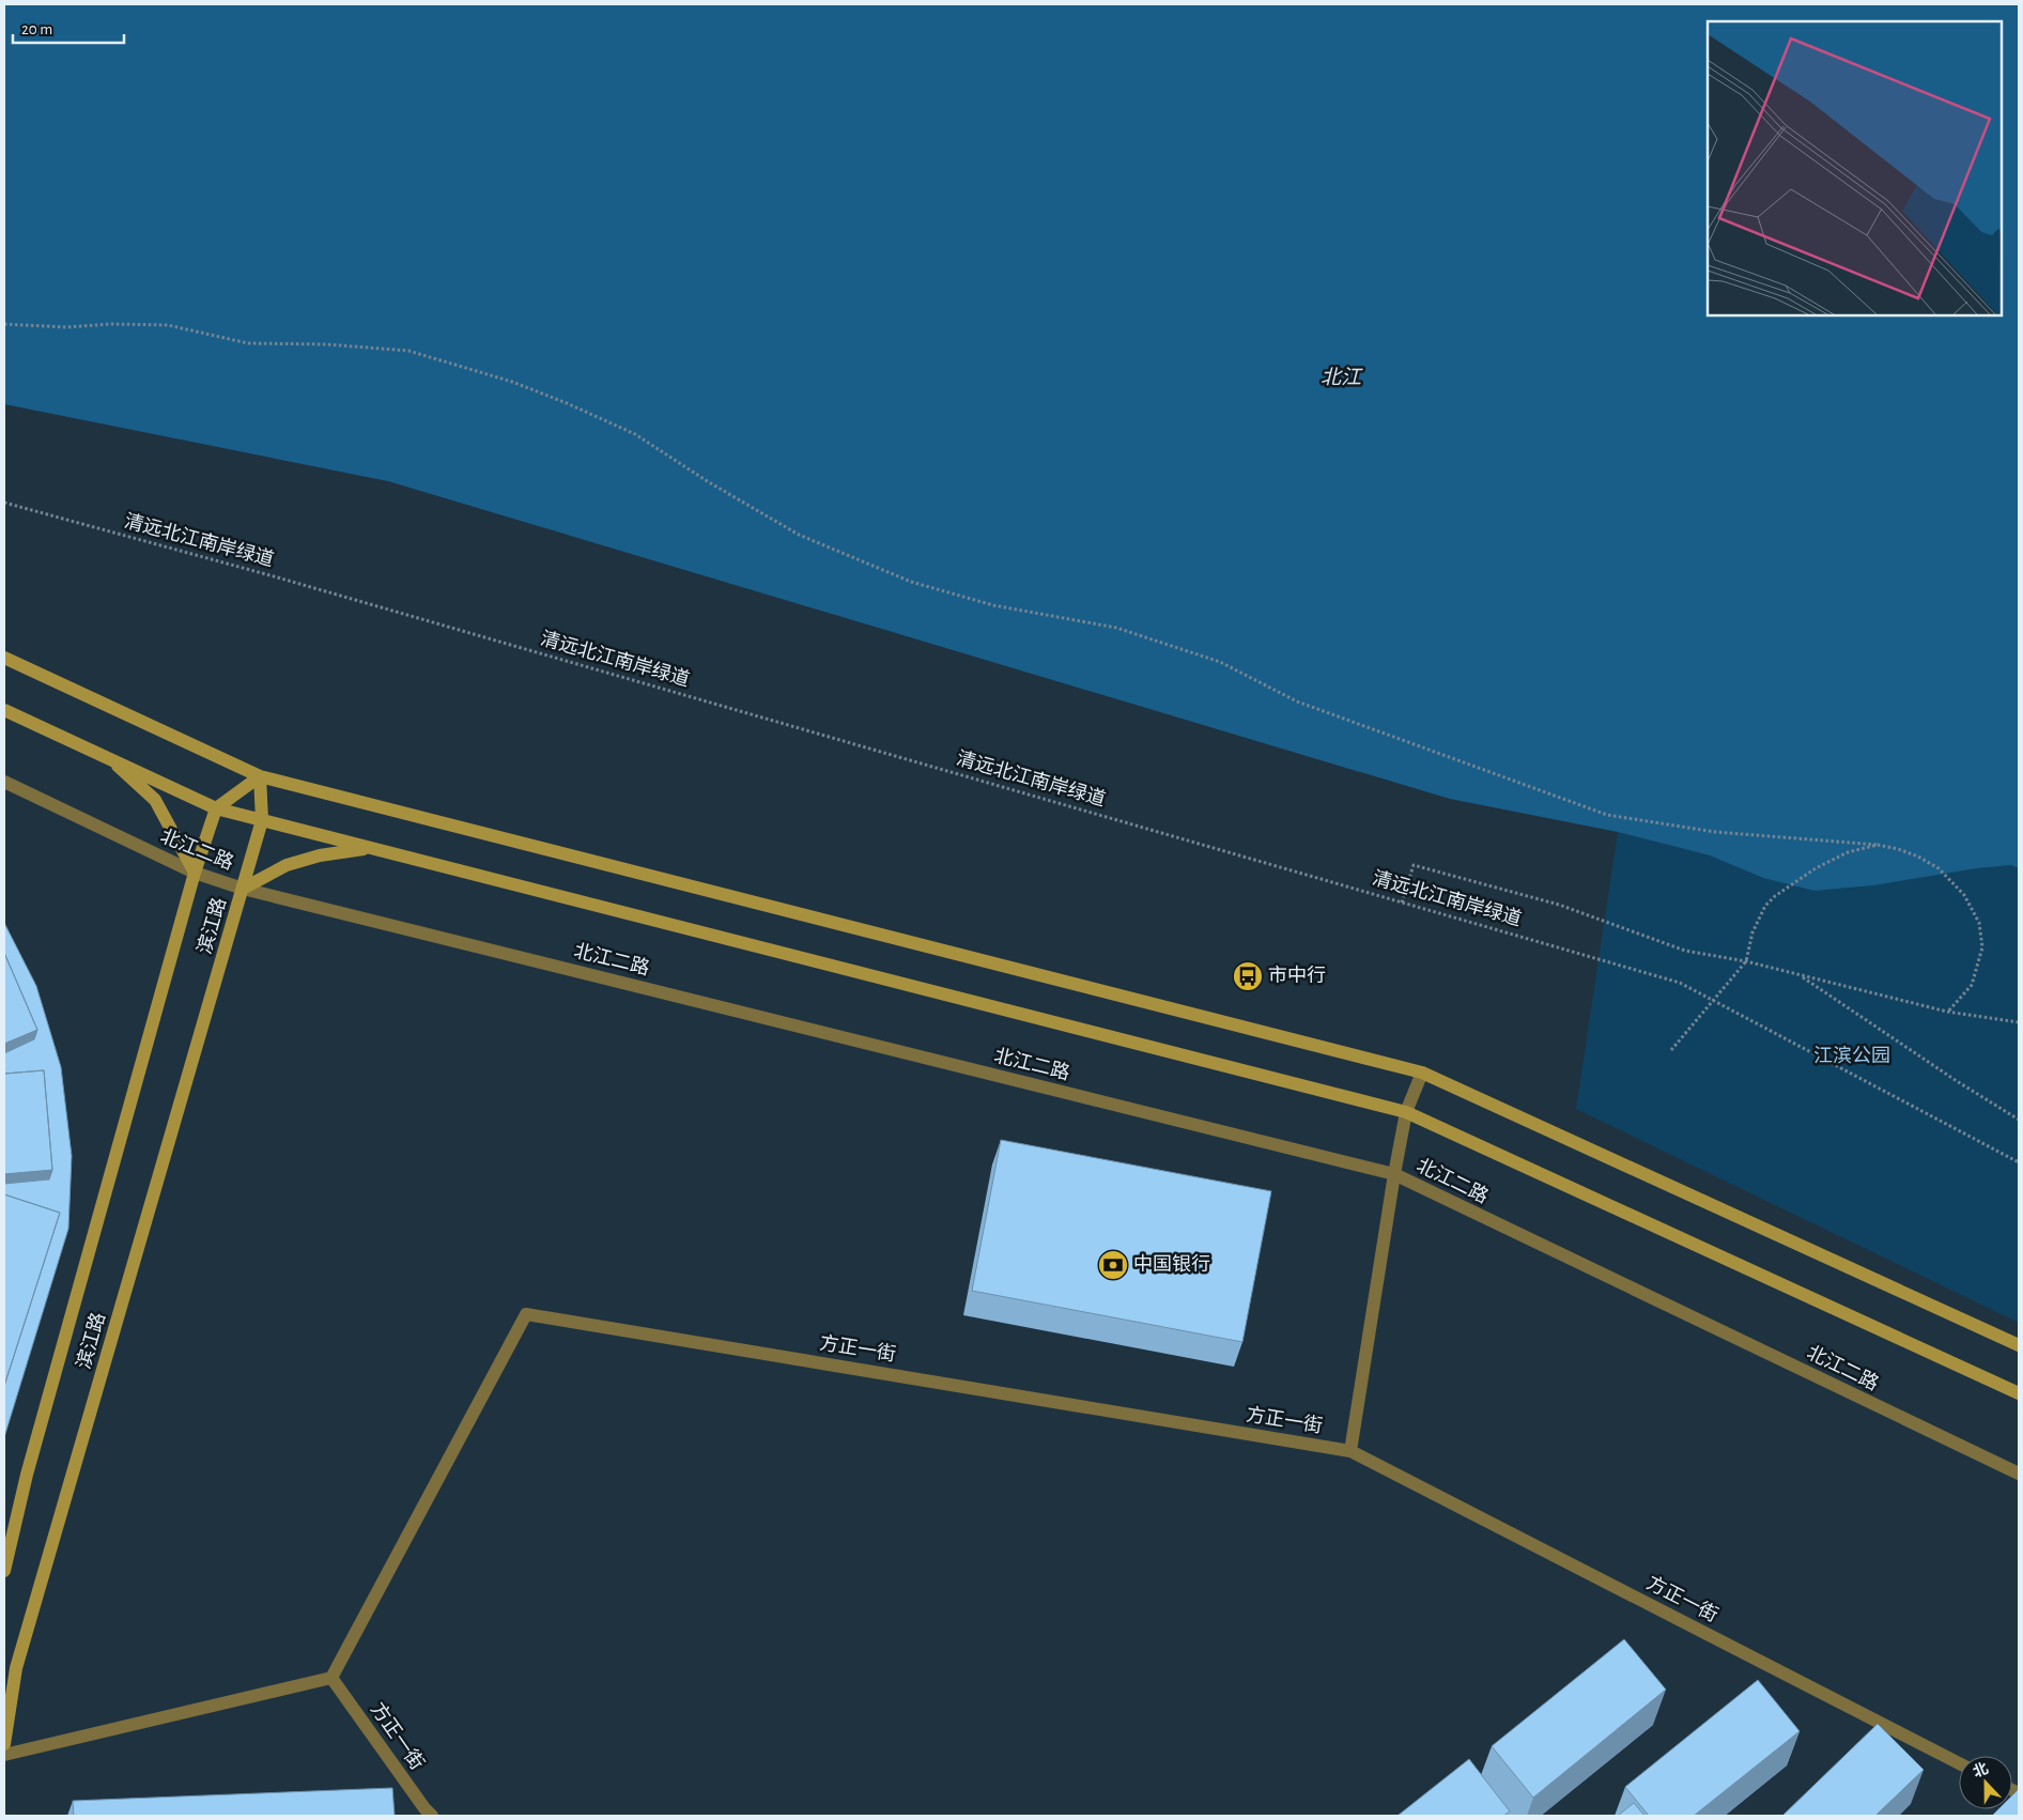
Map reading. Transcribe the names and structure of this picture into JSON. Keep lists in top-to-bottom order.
{
  "streets": {
    "main road": ["滨江路"],
    "street": ["北江二路", "方正一街"],
    "path": ["清远北江南岸绿道"]
  },
  "crossings": [
    ["北江二路", "滨江路"]
  ],
  "water": ["北江"],
  "parks": ["江滨公园"],
  "places": {
    "bus stop": ["市中行"],
    "bank": ["中国银行"]
  },
  "scale_bar": "20 m",
  "north": "top"
}
